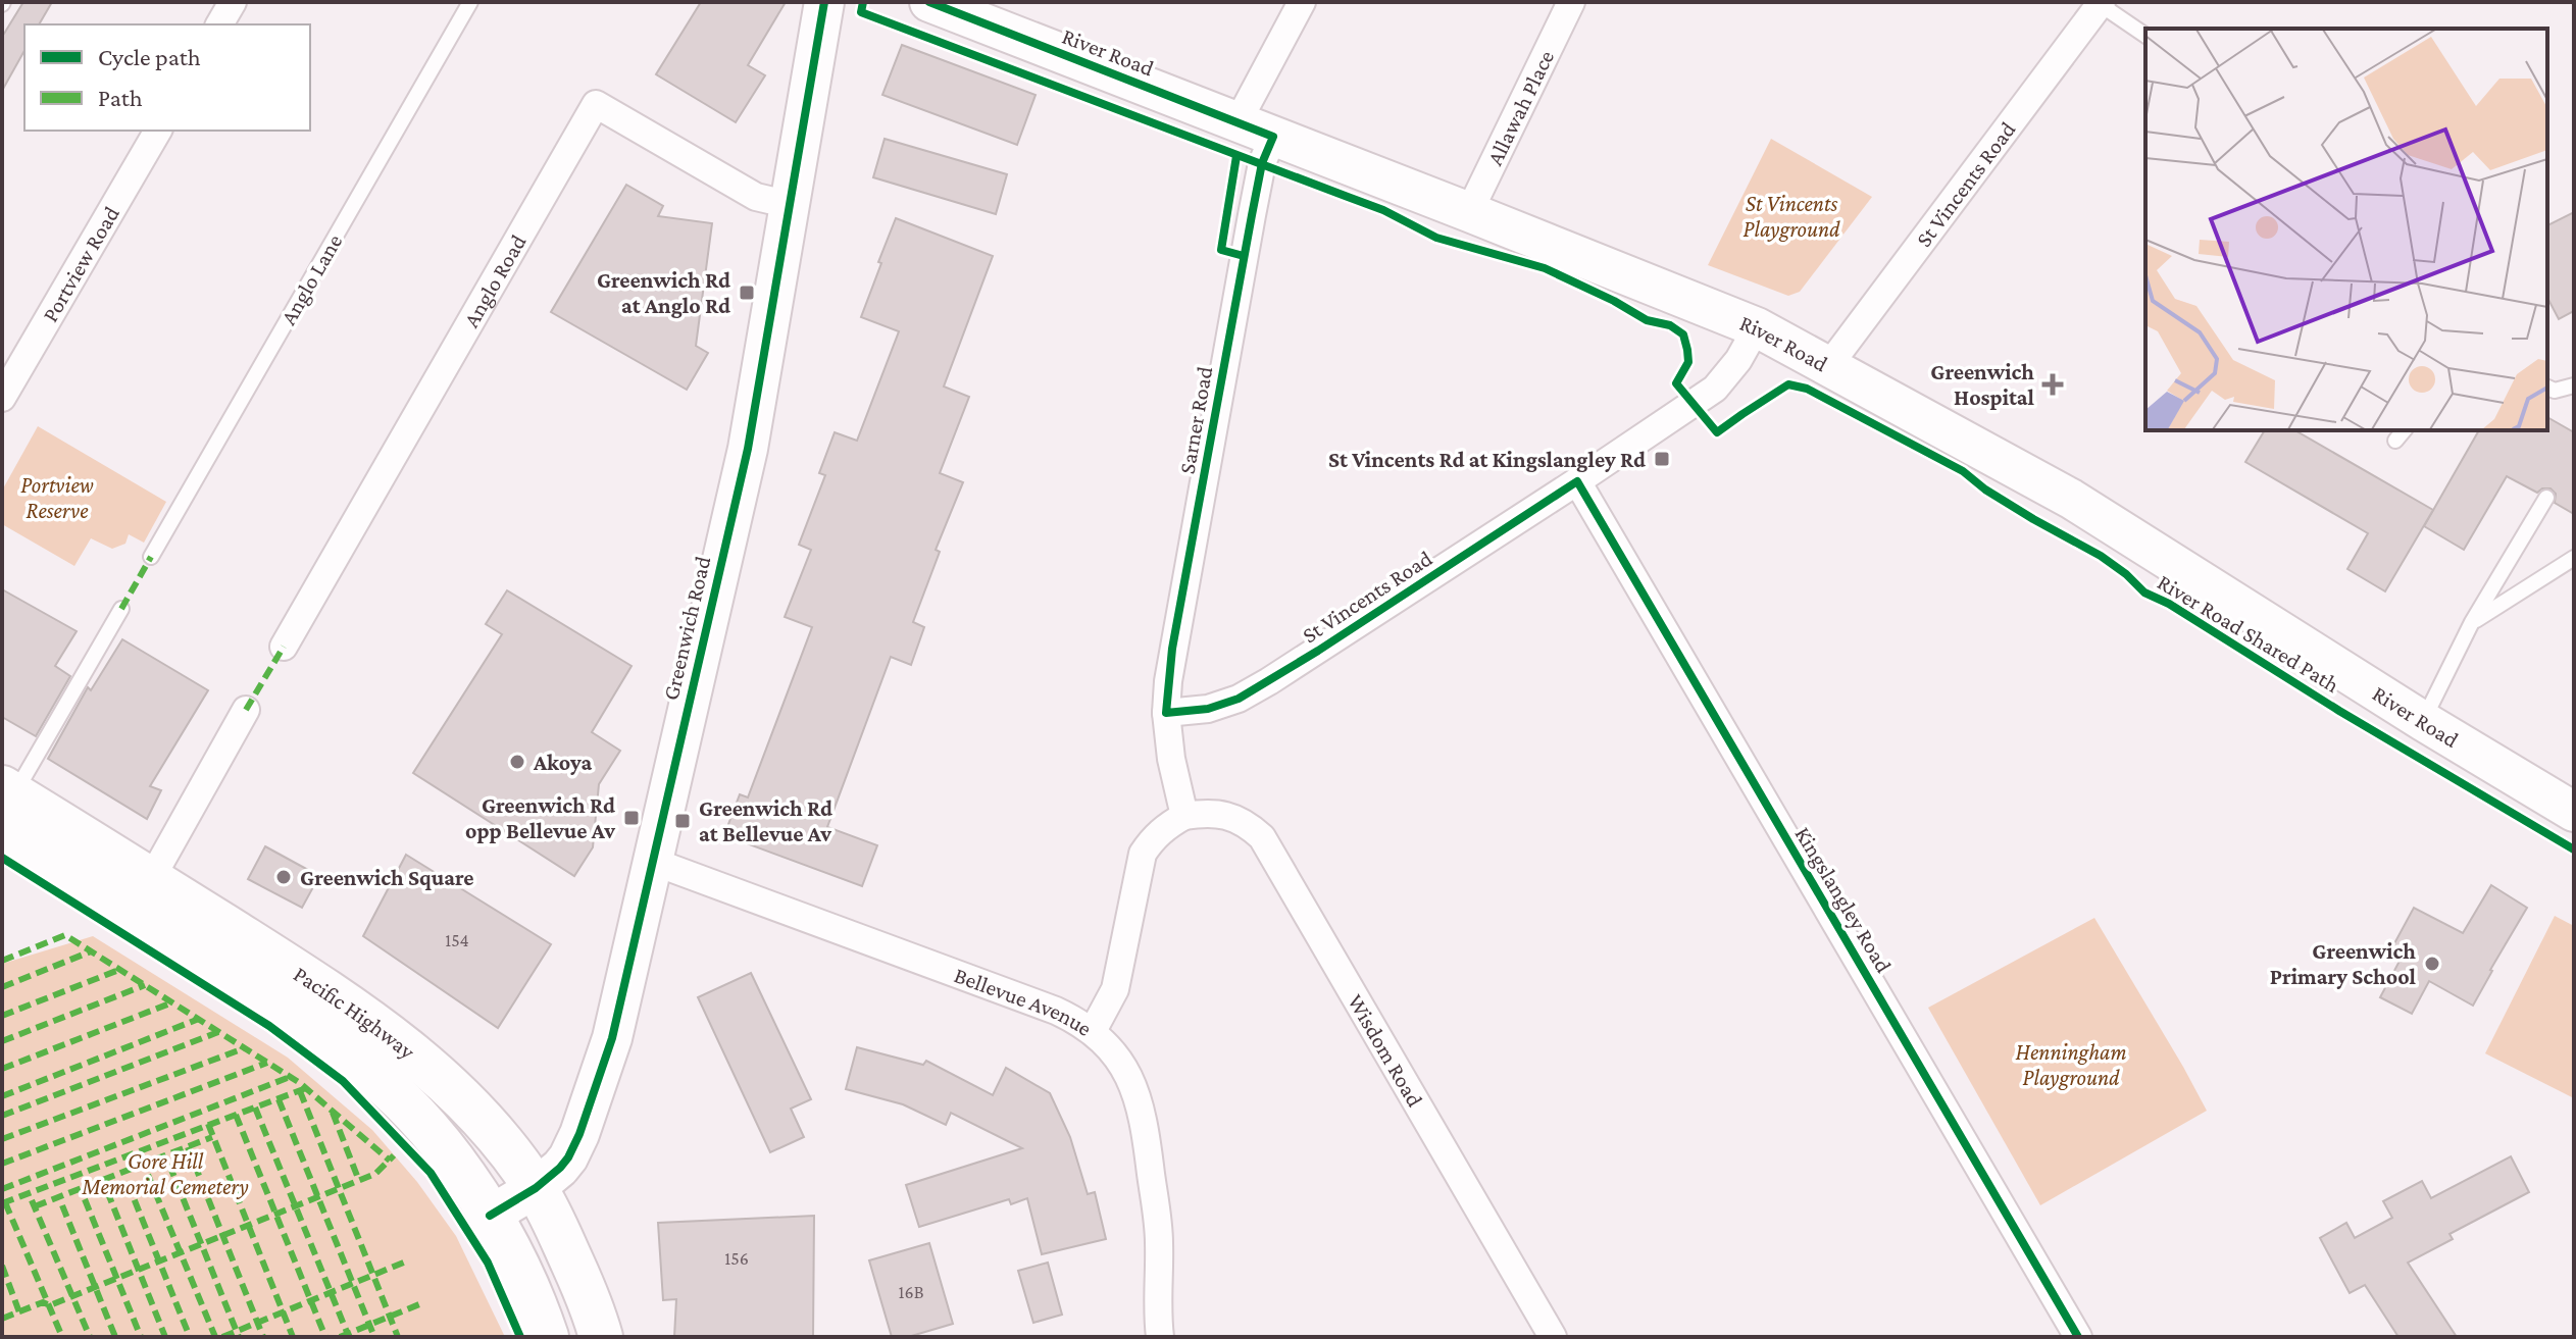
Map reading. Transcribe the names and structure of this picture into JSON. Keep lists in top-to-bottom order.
{
  "streets": {
    "main road": ["River Road", "Greenwich Road", "Pacific Highway"],
    "street": [
      "Allawah Place",
      "St Vincents Road",
      "Portview Road",
      "Anglo Road",
      "Sarner Road",
      "Kingslangley Road",
      "Bellevue Avenue",
      "Wisdom Road"
    ],
    "lane": ["Anglo Lane"],
    "cycle path": ["River Road Shared Path"]
  },
  "crossings": [
    ["River Road", "Allawah Place"],
    ["River Road", "St Vincents Road"],
    ["River Road", "Sarner Road"],
    ["St Vincents Road", "Sarner Road"],
    ["St Vincents Road", "Kingslangley Road"],
    ["Anglo Road", "Greenwich Road"],
    ["Sarner Road", "Wisdom Road"],
    ["Greenwich Road", "Bellevue Avenue"],
    ["Greenwich Road", "Pacific Highway"]
  ],
  "parks": [
    "St Vincents Playground",
    "Portview Reserve",
    "Henningham Playground",
    "Gore Hill Memorial Cemetery"
  ],
  "places": {
    "transit": [
      "Greenwich Rd at Anglo Rd",
      "St Vincents Rd at Kingslangley Rd",
      "Greenwich Rd opp Bellevue Av",
      "Greenwich Rd at Bellevue Av"
    ],
    "health": ["Greenwich Hospital"],
    "other": ["Akoya", "Greenwich Square", "Greenwich Primary School"]
  },
  "house_numbers": ["154", "156", "16B"],
  "legend": ["Cycle path", "Path"]
}
